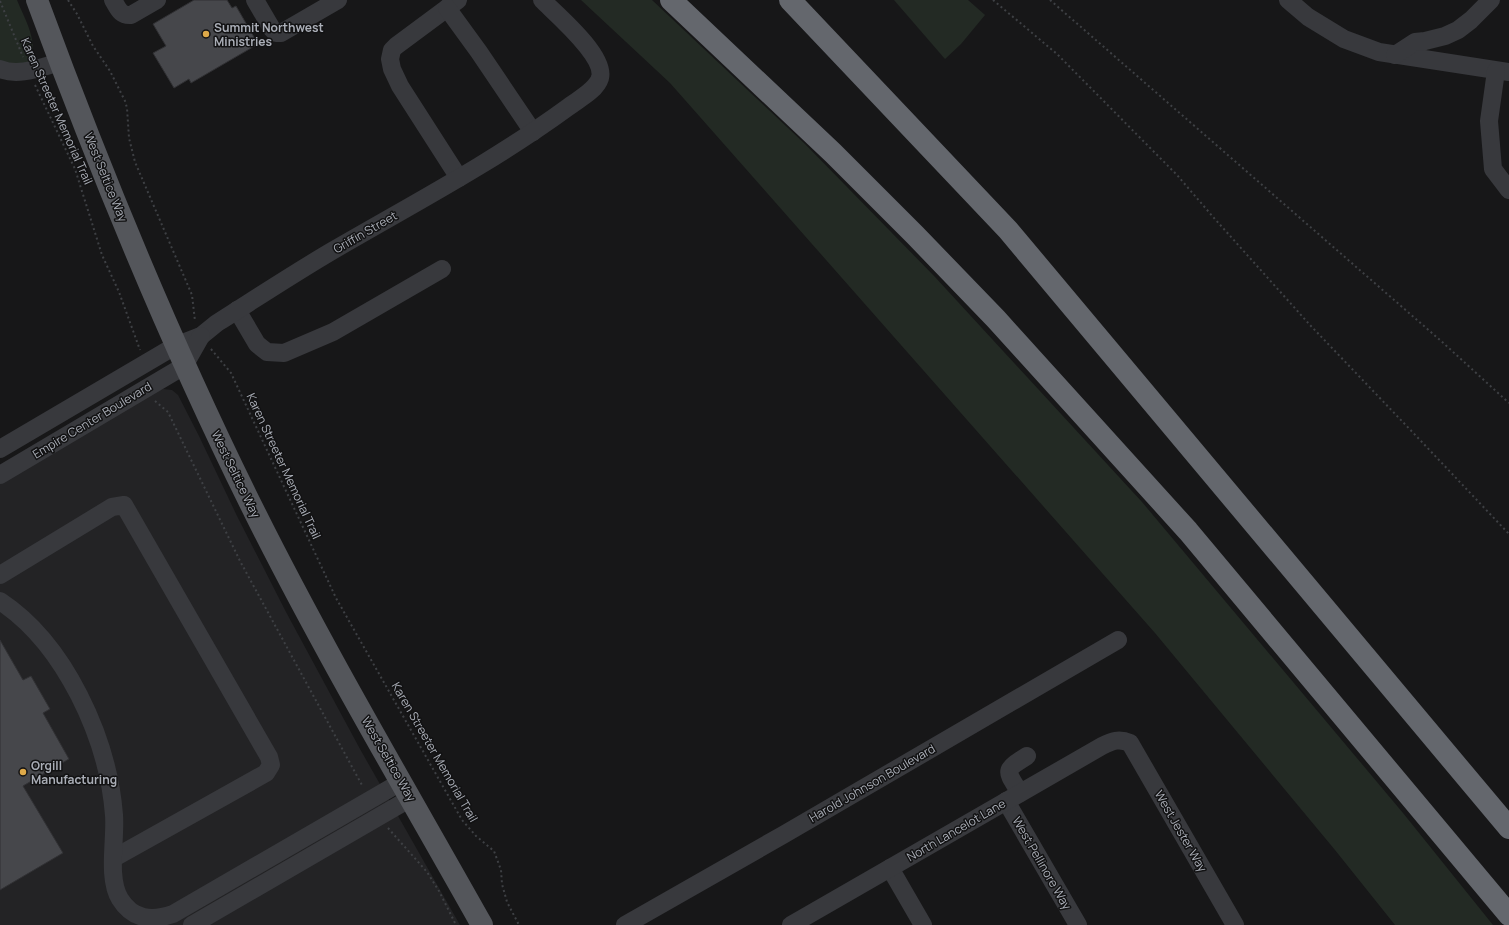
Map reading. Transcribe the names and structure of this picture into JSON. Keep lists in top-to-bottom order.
{
  "streets": {
    "main road": ["West Seltice Way"],
    "street": [
      "Griffin Street",
      "Empire Center Boulevard",
      "Harold Johnson Boulevard",
      "North Lancelot Lane",
      "West Jester Way",
      "West Pellinore Way"
    ],
    "path": ["Karen Streeter Memorial Trail"]
  },
  "crossings": [
    ["Karen Streeter Memorial Trail", "Griffin Street"],
    ["Karen Streeter Memorial Trail", "Empire Center Boulevard"],
    ["West Seltice Way", "Griffin Street"],
    ["West Seltice Way", "Empire Center Boulevard"],
    ["Griffin Street", "Empire Center Boulevard"],
    ["North Lancelot Lane", "West Jester Way"],
    ["North Lancelot Lane", "West Pellinore Way"]
  ],
  "places": ["Summit Northwest Ministries", "Orgill Manufacturing"]
}
